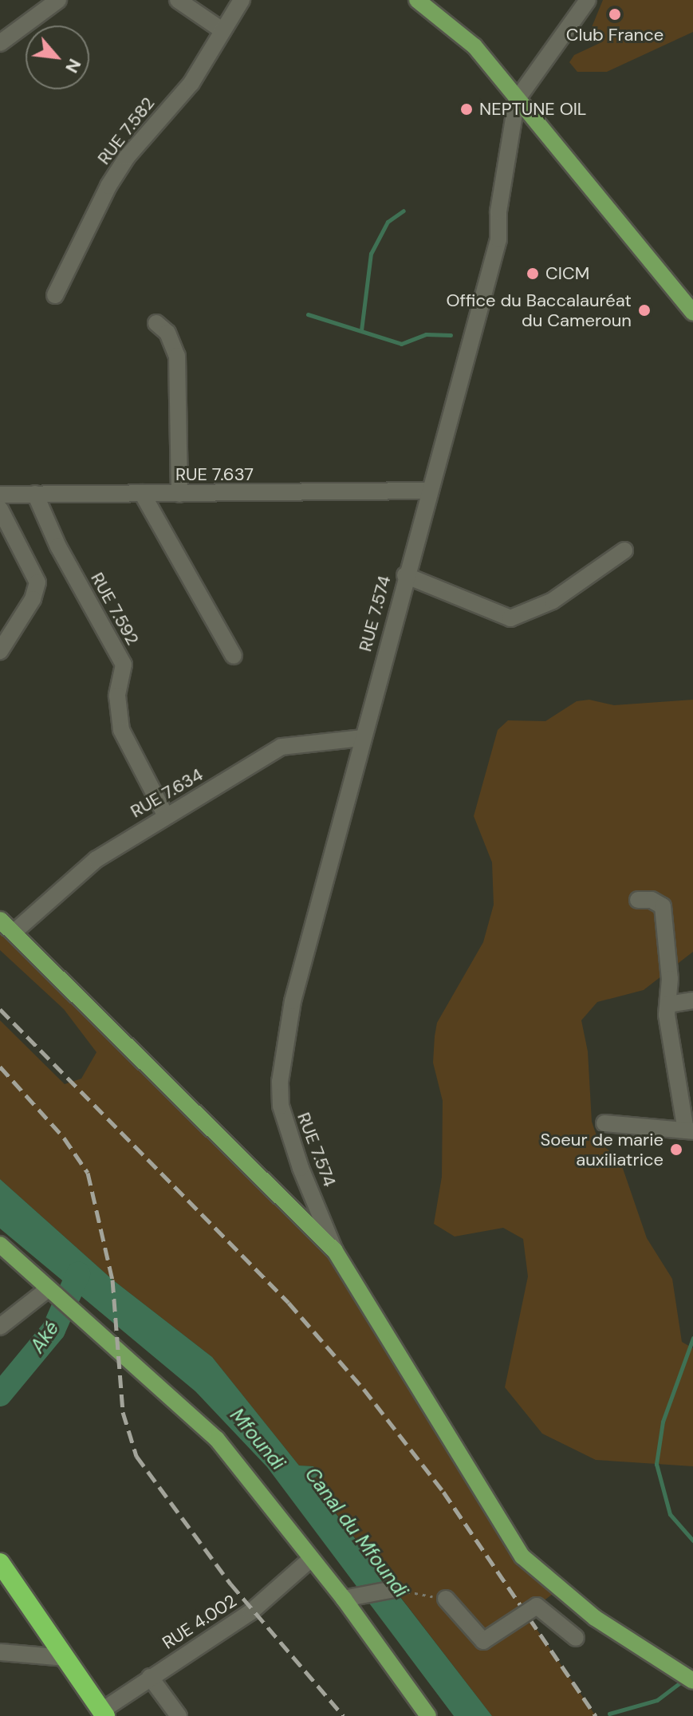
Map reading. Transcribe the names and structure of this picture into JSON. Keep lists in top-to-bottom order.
{
  "streets": {
    "street": [
      "RUE 7.582",
      "RUE 7.637",
      "RUE 7.592",
      "RUE 7.574",
      "RUE 7.634",
      "RUE 4.002"
    ]
  },
  "crossings": [
    ["RUE 7.637", "RUE 7.592"],
    ["RUE 7.637", "RUE 7.574"],
    ["RUE 7.592", "RUE 7.634"],
    ["RUE 7.574", "RUE 7.634"]
  ],
  "water": ["Aké", "Mfoundi", "Canal du Mfoundi"],
  "places": [
    "Club France",
    "NEPTUNE OIL",
    "CICM",
    "Office du Baccalauréat du Cameroun",
    "Soeur de marie auxiliatrice"
  ],
  "north": "bottom right"
}
